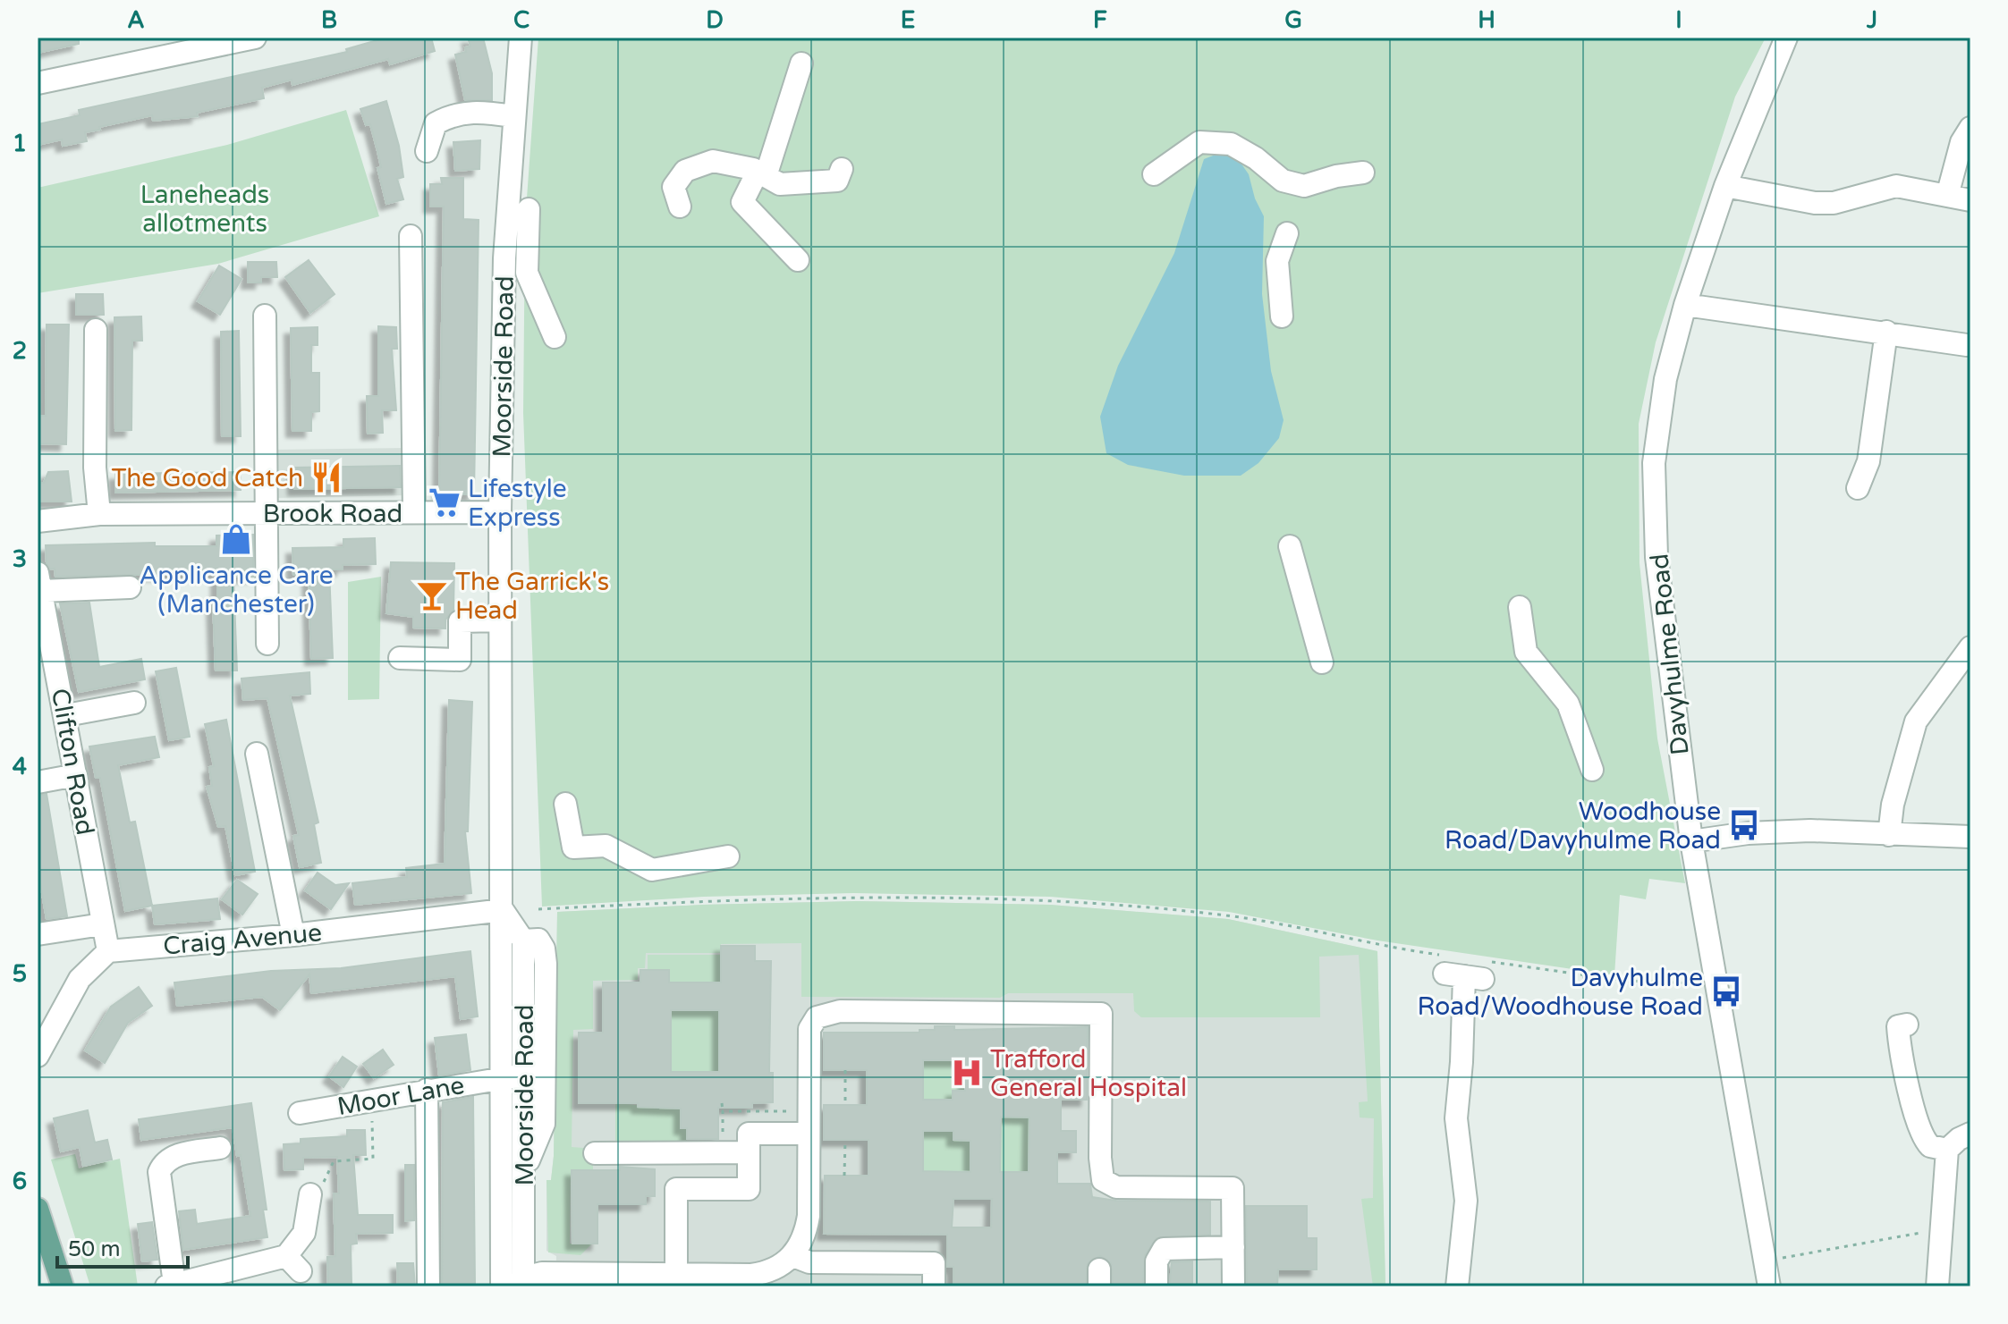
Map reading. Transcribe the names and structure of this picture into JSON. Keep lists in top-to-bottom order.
{
  "streets": {
    "street": [
      "Moorside Road",
      "Brook Road",
      "Davyhulme Road",
      "Clifton Road",
      "Craig Avenue",
      "Moor Lane"
    ]
  },
  "crossings": [
    ["Moorside Road", "Brook Road"],
    ["Moorside Road", "Craig Avenue"],
    ["Moorside Road", "Moor Lane"],
    ["Clifton Road", "Craig Avenue"]
  ],
  "parks": ["Laneheads allotments"],
  "places": {
    "restaurant": ["The Good Catch"],
    "supermarket": ["Lifestyle Express"],
    "shop": ["Applicance Care (Manchester)"],
    "bar": ["The Garrick's Head"],
    "bus stop": ["Woodhouse Road/Davyhulme Road", "Davyhulme Road/Woodhouse Road"],
    "hospital": ["Trafford General Hospital"]
  },
  "scale_bar": "50 m",
  "grid": {
    "columns": [
      "A",
      "B",
      "C",
      "D",
      "E",
      "F",
      "G",
      "H",
      "I",
      "J"
    ],
    "rows": [
      "1",
      "2",
      "3",
      "4",
      "5",
      "6"
    ]
  }
}
